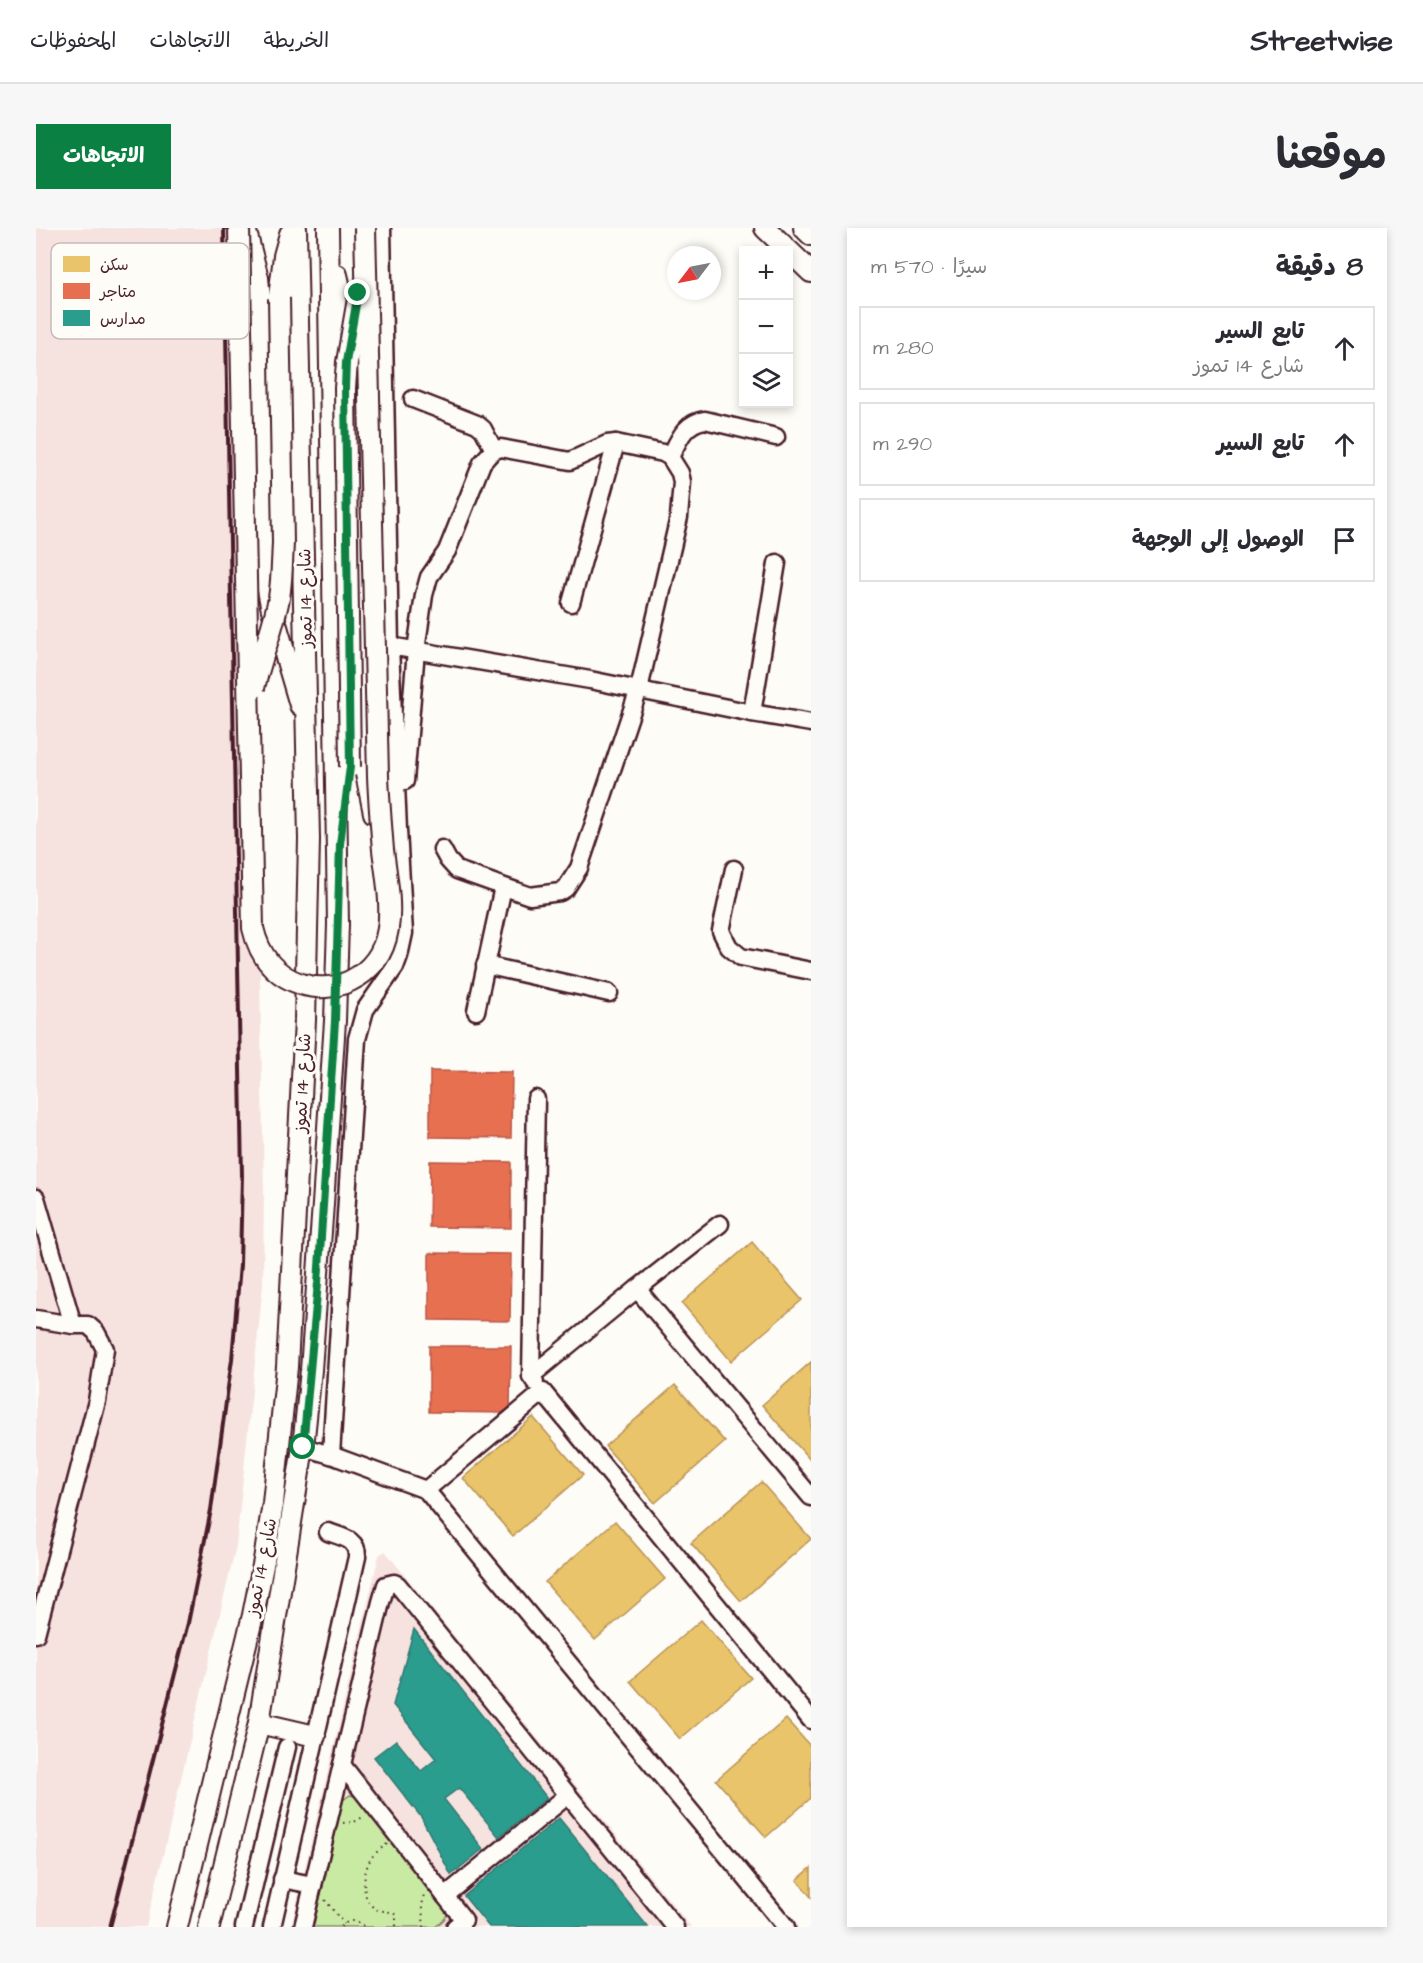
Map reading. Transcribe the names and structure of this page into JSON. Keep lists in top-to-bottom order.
{
  "streets": {
    "main road": ["شارع 14 تموز"]
  },
  "legend": ["سكن", "متاجر", "مدارس"],
  "north": "bottom left",
  "page": {
    "header": "Streetwise",
    "nav": ["الخريطة", "الاتجاهات", "المحفوظات"],
    "title": "موقعنا",
    "buttons": "الاتجاهات",
    "heading": ["8 دقيقة", "سيرًا · 570 m"],
    "map_buttons": ["+", "−"],
    "list": [
      ["تابع السير", "شارع 14 تموز", "280 m"],
      ["تابع السير", "290 m"],
      "الوصول إلى الوجهة"
    ]
  }
}
